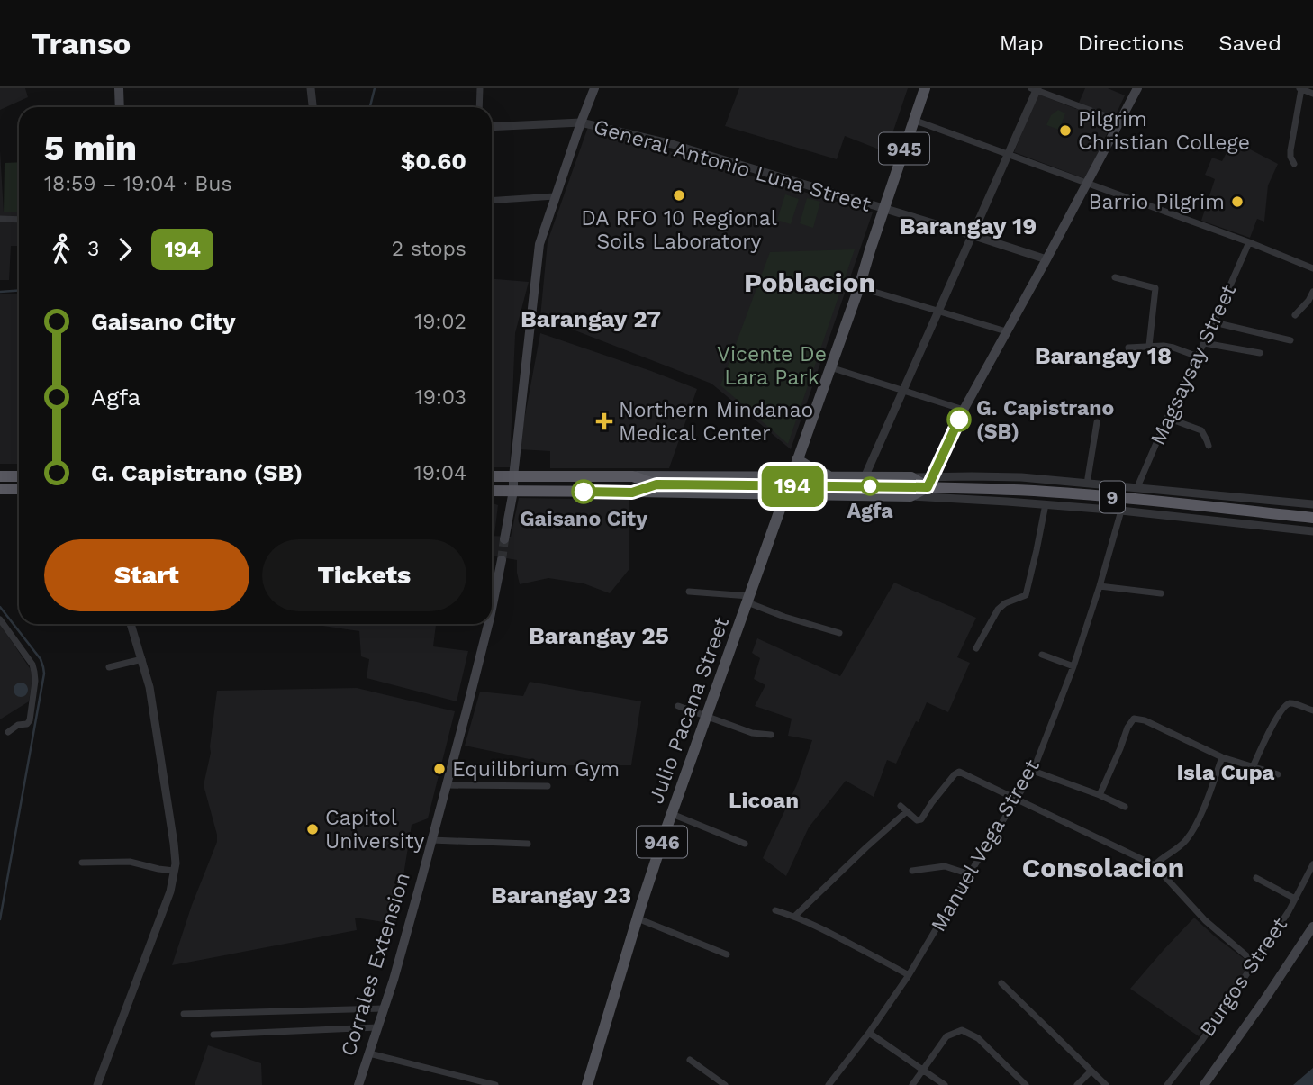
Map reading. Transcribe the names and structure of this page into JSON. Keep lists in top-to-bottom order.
{
  "streets": {
    "highway": ["9"],
    "main road": [
      "945",
      "Julio Pacana Street",
      "946",
      "Corrales Extension"
    ],
    "street": [
      "General Antonio Luna Street",
      "Magsaysay Street",
      "Manuel Vega Street",
      "Burgos Street"
    ]
  },
  "crossings": [
    ["945", "General Antonio Luna Street"],
    ["945", "9"],
    ["945", "Julio Pacana Street"],
    ["9", "Julio Pacana Street"]
  ],
  "districts": [
    "Barangay 19",
    "Poblacion",
    "Barangay 27",
    "Barangay 18",
    "Barangay 25",
    "Isla Cupa",
    "Licoan",
    "Consolacion",
    "Barangay 23"
  ],
  "parks": ["Vicente De Lara Park"],
  "places": {
    "other": [
      "Pilgrim Christian College",
      "DA RFO 10 Regional Soils Laboratory",
      "Barrio Pilgrim",
      "G. Capistrano (SB)",
      "Agfa",
      "Gaisano City",
      "Equilibrium Gym",
      "Capitol University"
    ],
    "health": ["Northern Mindanao Medical Center"]
  },
  "lines": ["bus line 194"],
  "page": {
    "header": "Transo",
    "nav": ["Map", "Directions", "Saved"],
    "on_map": "194",
    "heading": ["5 min", "18:59 – 19:04 · Bus", "$0.60"],
    "legs": ["3", "194", "2 stops"],
    "list": [
      {
        "name": "Gaisano City",
        "value": "19:02"
      },
      {
        "name": "Agfa",
        "value": "19:03"
      },
      {
        "name": "G. Capistrano (SB)",
        "value": "19:04"
      }
    ],
    "buttons": ["Start", "Tickets"]
  }
}
